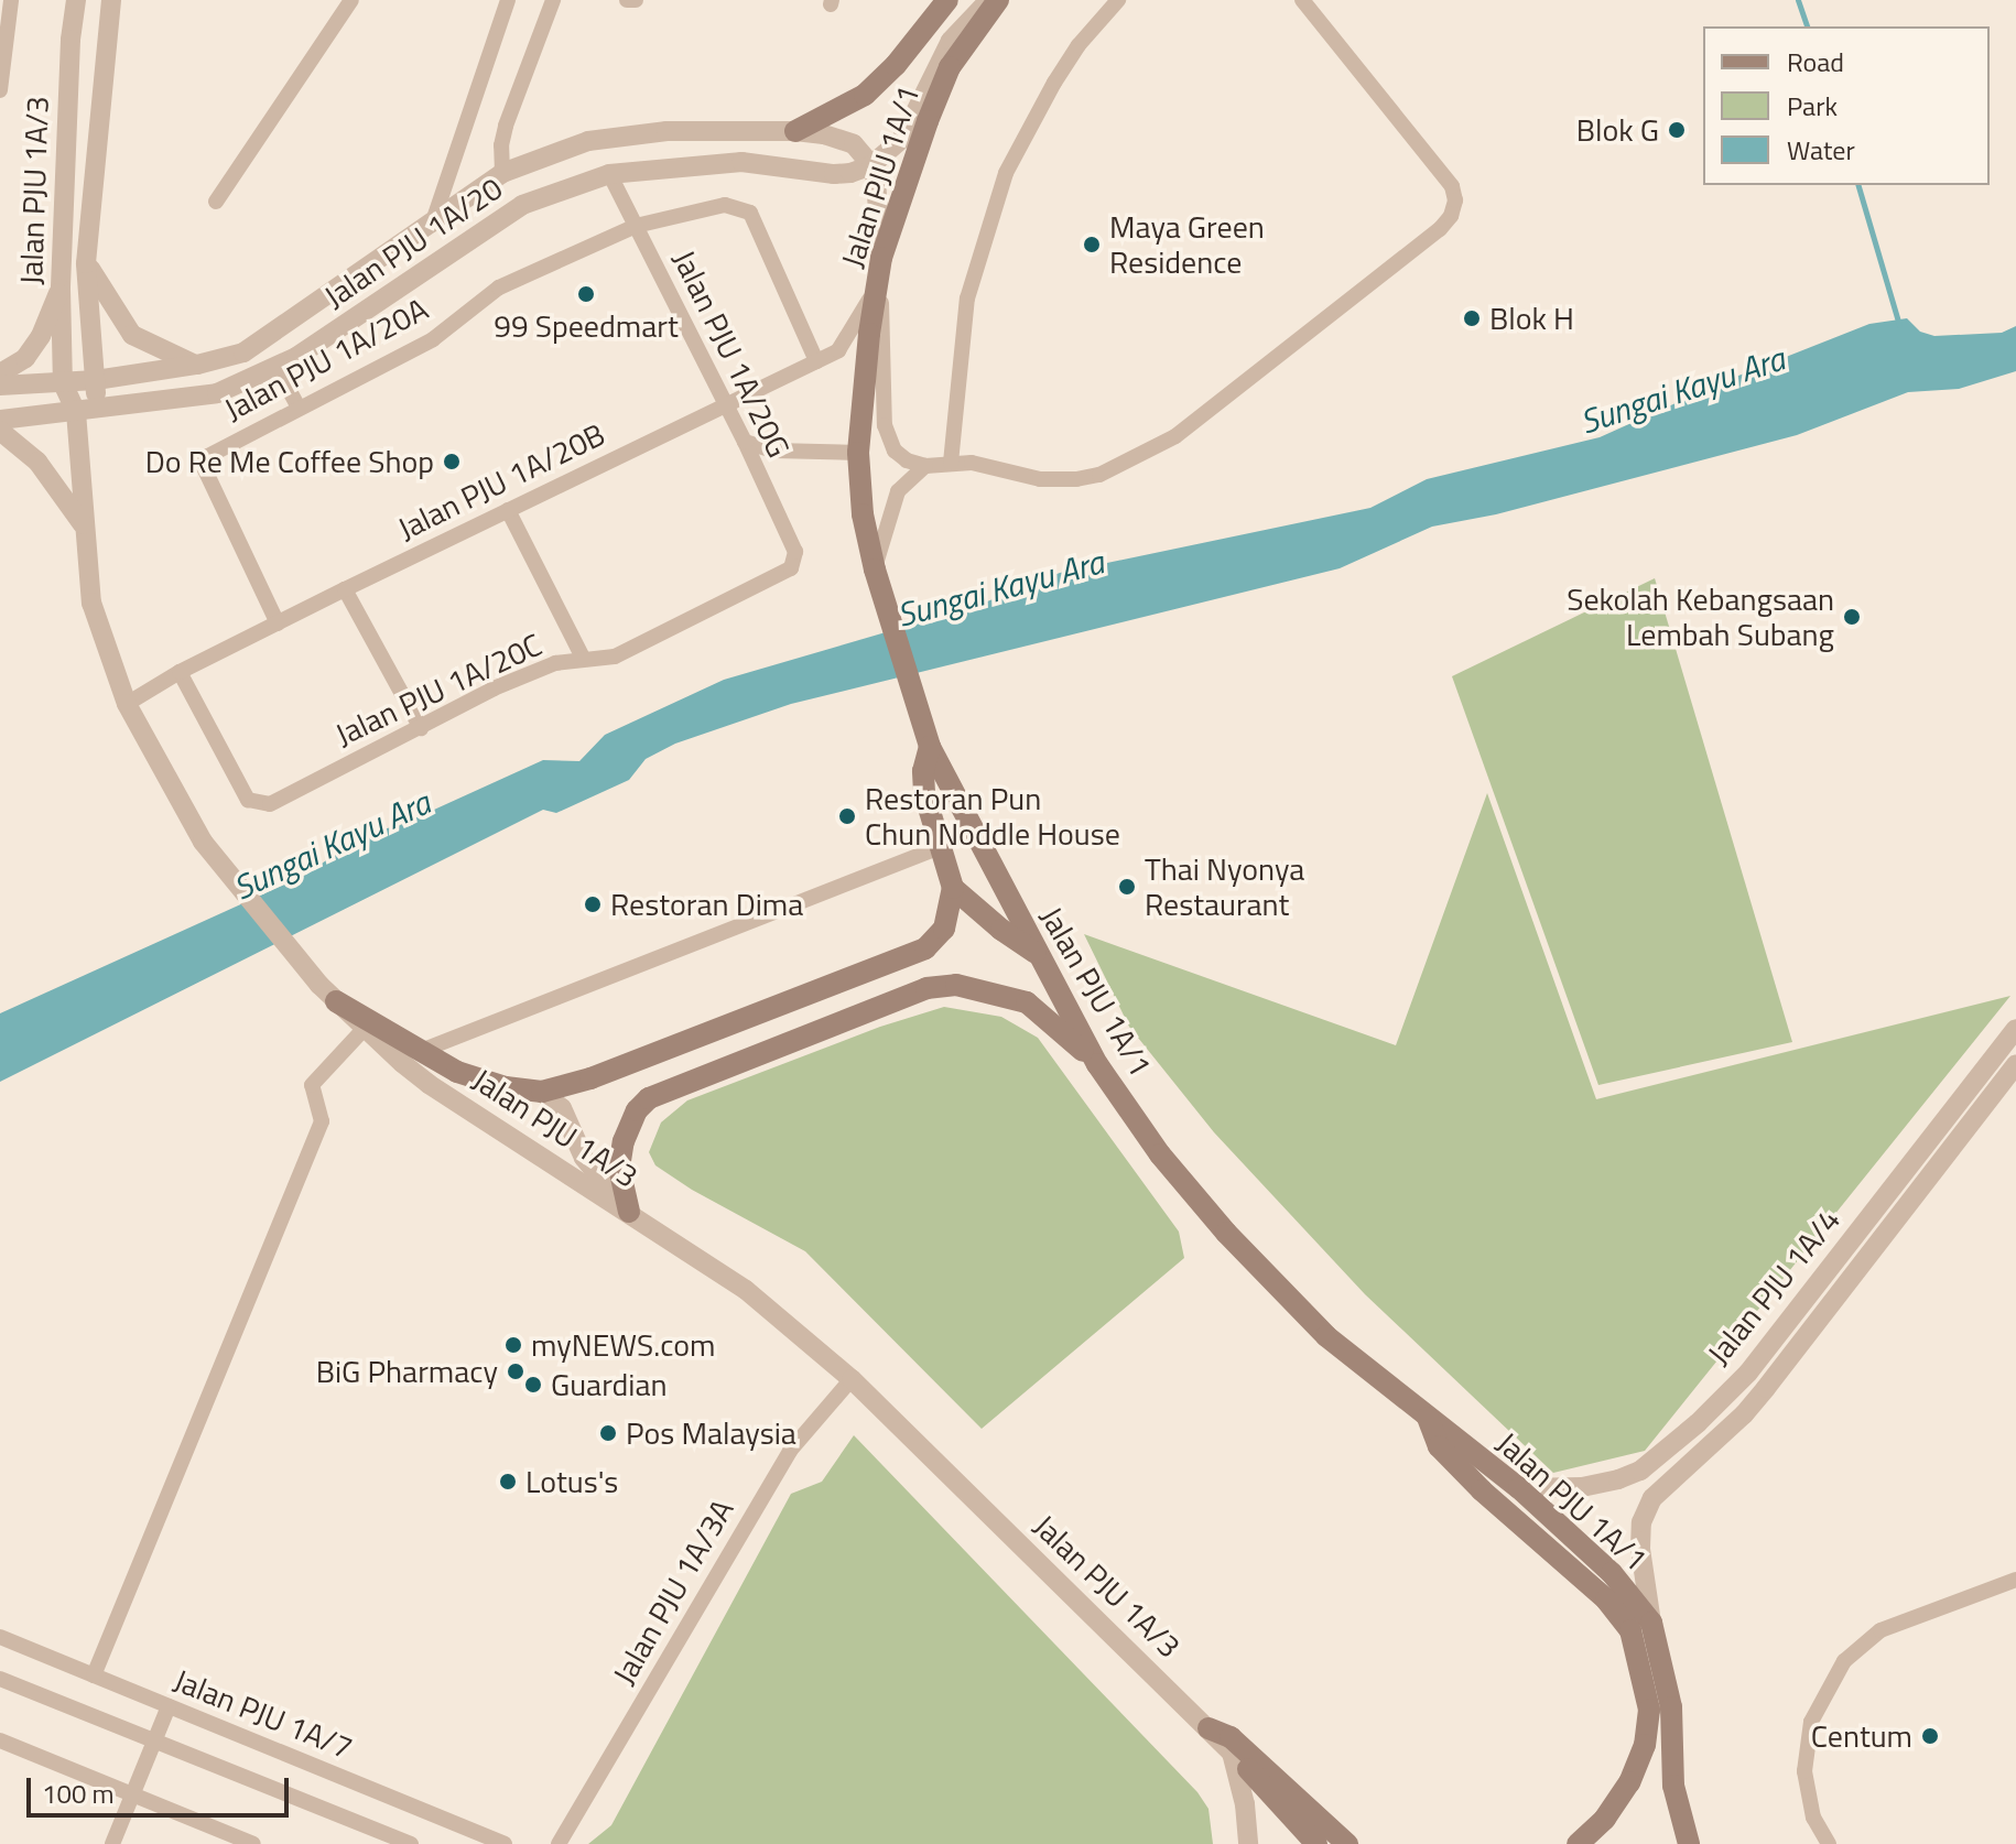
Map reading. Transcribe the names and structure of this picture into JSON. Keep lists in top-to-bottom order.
{
  "streets": {
    "main road": ["Jalan PJU 1A/1"],
    "street": [
      "Jalan PJU 1A/3",
      "Jalan PJU 1A/20",
      "Jalan PJU 1A/20G",
      "Jalan PJU 1A/20A",
      "Jalan PJU 1A/20B",
      "Jalan PJU 1A/20C",
      "Jalan PJU 1A/4",
      "Jalan PJU 1A/3A",
      "Jalan PJU 1A/7"
    ]
  },
  "crossings": [
    ["Jalan PJU 1A/1", "Jalan PJU 1A/20"],
    ["Jalan PJU 1A/1", "Jalan PJU 1A/20B"],
    ["Jalan PJU 1A/1", "Jalan PJU 1A/4"],
    ["Jalan PJU 1A/3", "Jalan PJU 1A/20"],
    ["Jalan PJU 1A/3", "Jalan PJU 1A/3A"],
    ["Jalan PJU 1A/20", "Jalan PJU 1A/20G"],
    ["Jalan PJU 1A/20G", "Jalan PJU 1A/20A"],
    ["Jalan PJU 1A/20G", "Jalan PJU 1A/20B"],
    ["Jalan PJU 1A/20G", "Jalan PJU 1A/20C"],
    ["Jalan PJU 1A/20A", "Jalan PJU 1A/20B"],
    ["Jalan PJU 1A/20B", "Jalan PJU 1A/20C"]
  ],
  "water": ["Sungai Kayu Ara"],
  "places": [
    "Blok G",
    "Maya Green Residence",
    "99 Speedmart",
    "Blok H",
    "Do Re Me Coffee Shop",
    "Sekolah Kebangsaan Lembah Subang",
    "Restoran Pun Chun Noddle House",
    "Thai Nyonya Restaurant",
    "Restoran Dima",
    "myNEWS.com",
    "BiG Pharmacy",
    "Guardian",
    "Pos Malaysia",
    "Lotus's",
    "Centum"
  ],
  "legend": ["Road", "Park", "Water"],
  "scale_bar": "100 m"
}
